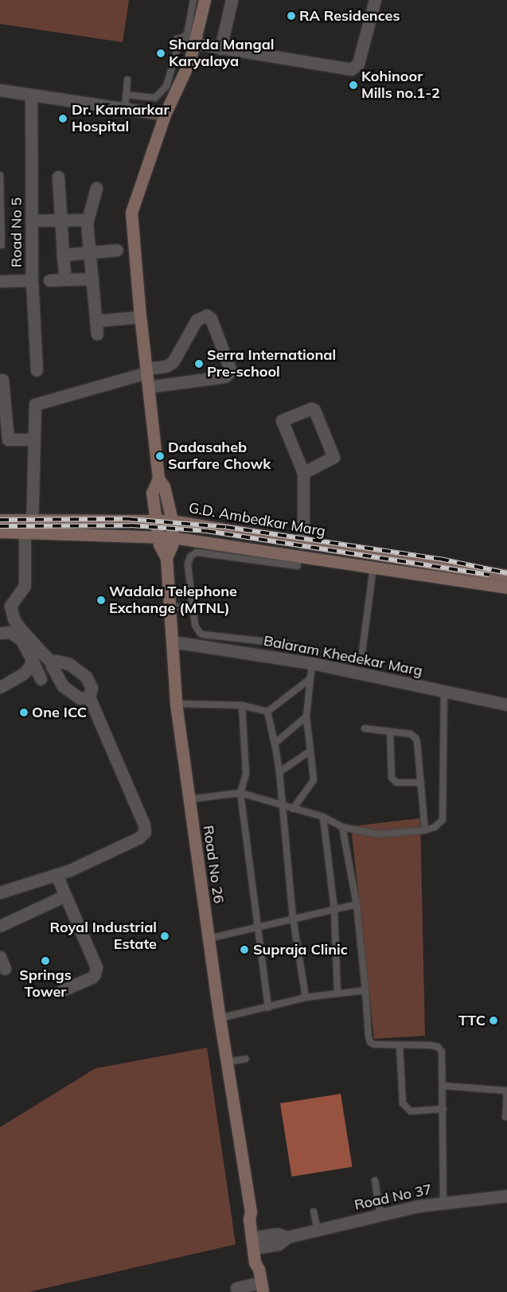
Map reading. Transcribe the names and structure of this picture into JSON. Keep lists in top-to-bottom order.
{
  "streets": {
    "street": [
      "Road No 5",
      "G.D. Ambedkar Marg",
      "Balaram Khedekar Marg",
      "Road No 26",
      "Road No 37"
    ]
  },
  "crossings": [
    ["G.D. Ambedkar Marg", "Road No 26"],
    ["Balaram Khedekar Marg", "Road No 26"],
    ["Road No 26", "Road No 37"]
  ],
  "places": [
    "RA Residences",
    "Sharda Mangal Karyalaya",
    "Kohinoor Mills no.1-2",
    "Dr. Karmarkar Hospital",
    "Serra International Pre-school",
    "Dadasaheb Sarfare Chowk",
    "Wadala Telephone Exchange (MTNL)",
    "One ICC",
    "Royal Industrial Estate",
    "Supraja Clinic",
    "Springs Tower",
    "TTC"
  ]
}
